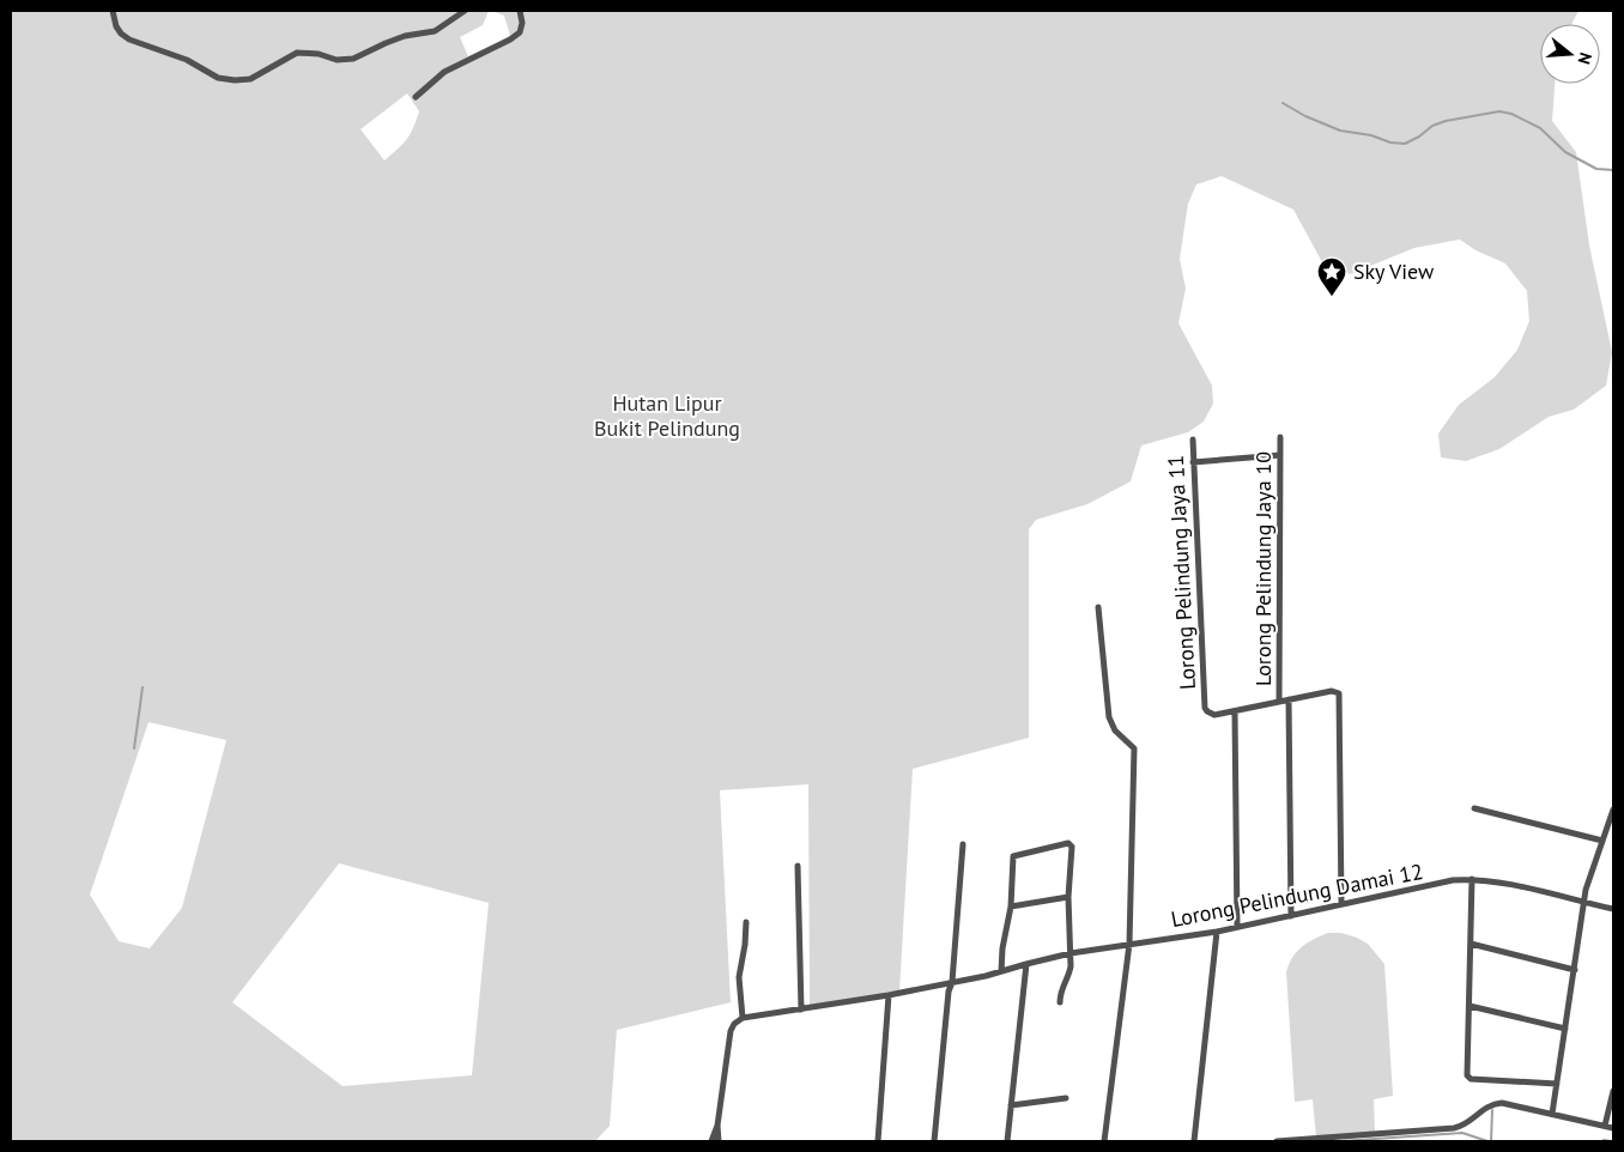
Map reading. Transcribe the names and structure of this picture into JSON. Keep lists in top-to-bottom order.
{
  "streets": {
    "street": ["Lorong Pelindung Jaya 10", "Lorong Pelindung Jaya 11", "Lorong Pelindung Damai 12"]
  },
  "parks": ["Hutan Lipur Bukit Pelindung"],
  "places": {
    "place": ["Sky View"]
  },
  "north": "right"
}
